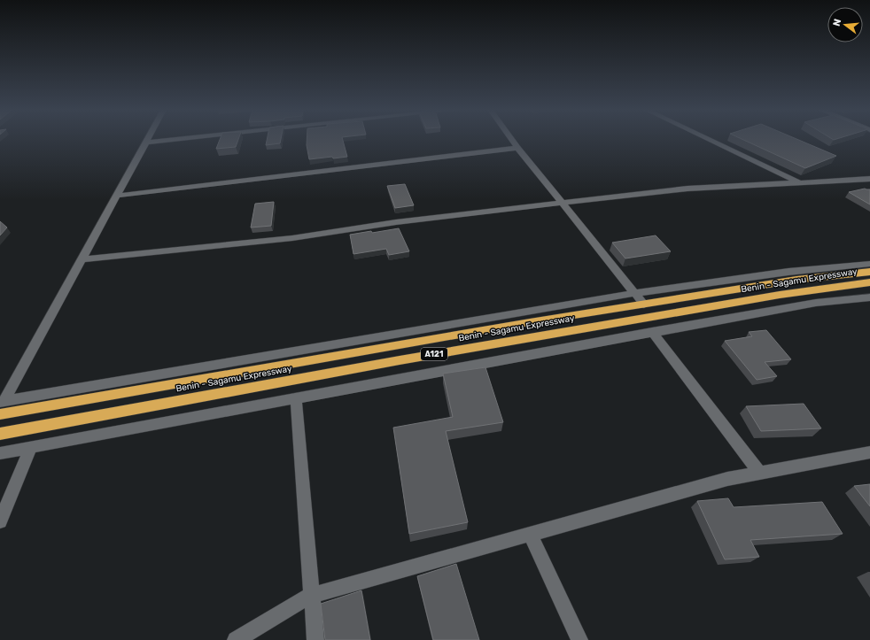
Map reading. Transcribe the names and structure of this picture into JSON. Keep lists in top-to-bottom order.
{
  "streets": {
    "highway": ["Benin - Sagamu Expressway", "A121"]
  },
  "north": "left"
}
